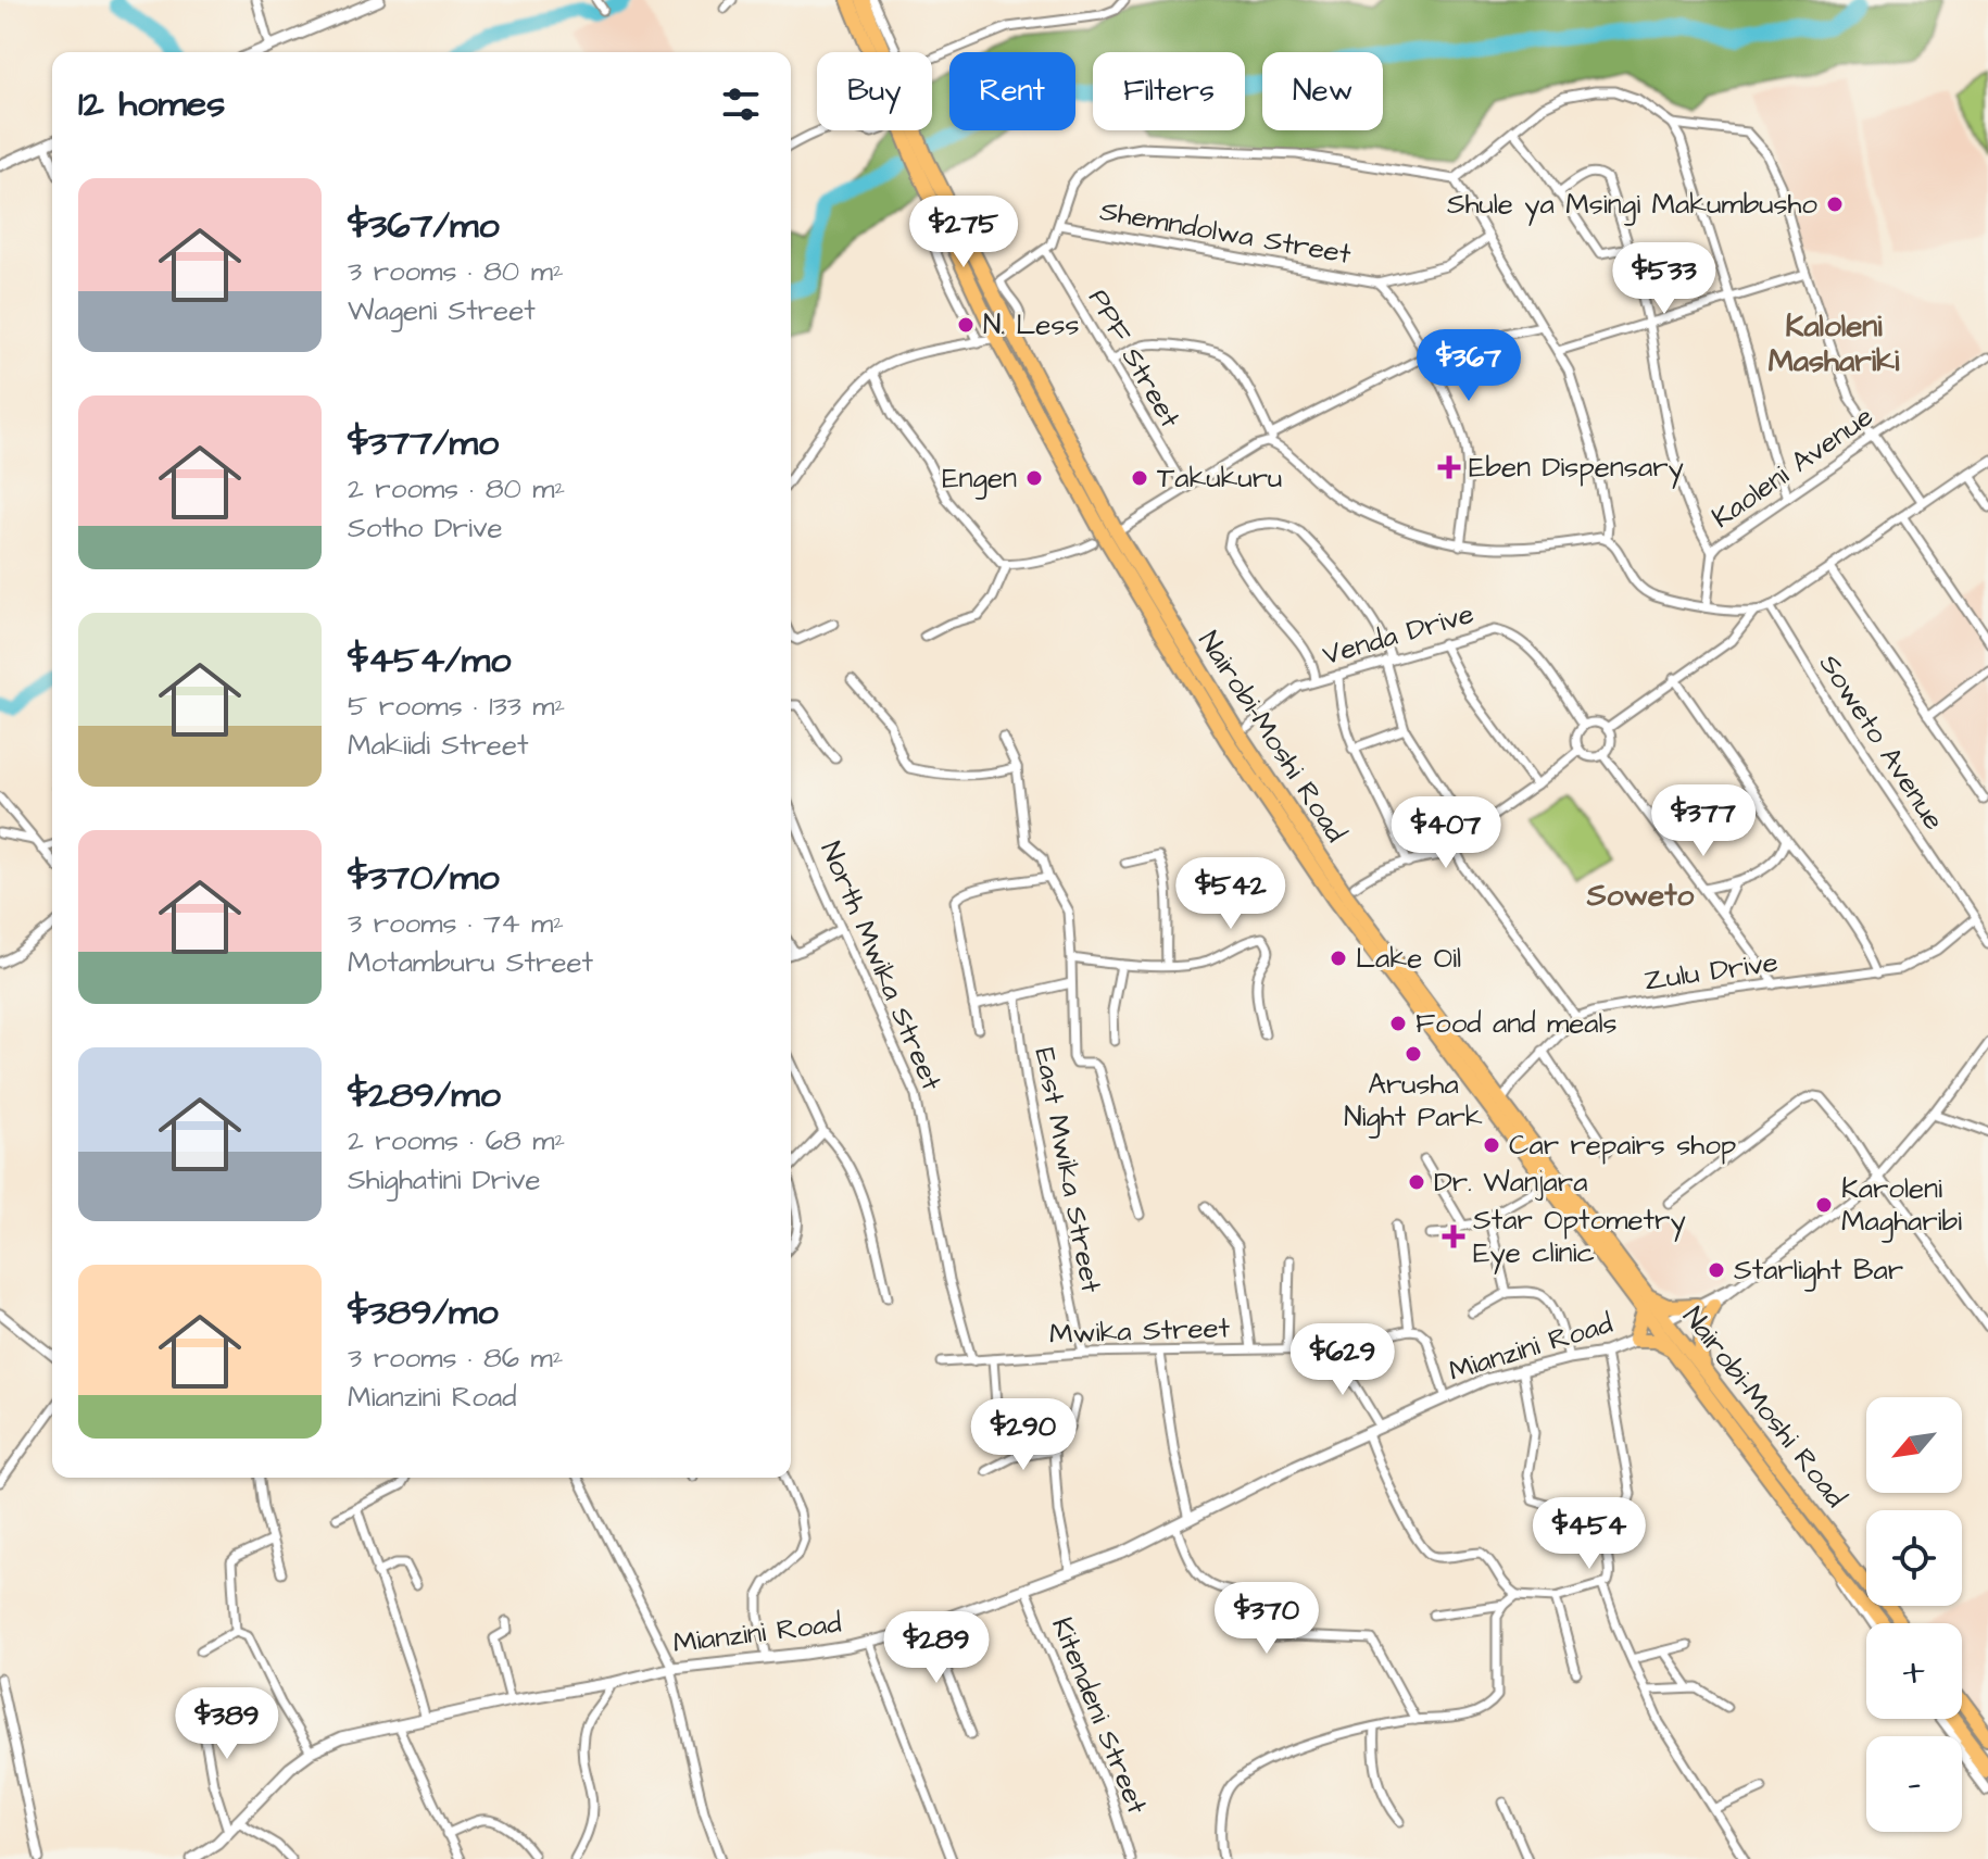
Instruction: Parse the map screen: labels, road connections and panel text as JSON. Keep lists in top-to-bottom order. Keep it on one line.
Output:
{"streets":{"highway":["Nairobi-Moshi Road"],"street":["Shemndolwa Street","PPF Street","Kaoleni Avenue","Venda Drive","Soweto Avenue","North Mwika Street","Zulu Drive","East Mwika Street","Mwika Street","Mianzini Road","Kitendeni Street"]},"crossings":[["Nairobi-Moshi Road","Mianzini Road"],["Soweto Avenue","Zulu Drive"],["North Mwika Street","Mwika Street"],["East Mwika Street","Mwika Street"],["Mianzini Road","Kitendeni Street"]],"districts":["Kaloleni Mashariki","Soweto"],"places":{"other":["Shule ya Msingi Makumbusho","N. Less","Engen","Takukuru","Lake Oil","Food and meals","Arusha Night Park","Car repairs shop","Dr. Wanjara","Karoleni Magharibi","Starlight Bar"],"health":["Eben Dispensary","Star Optometry Eye clinic"]},"north":"bottom left","page":{"chip":["Buy","Rent","Filters","New"],"heading":"12 homes","list":[{"name":"$367/mo","note":"3 rooms · 80 m² · Wageni Street"},{"name":"$377/mo","note":"2 rooms · 80 m² · Sotho Drive"},{"name":"$454/mo","note":"5 rooms · 133 m² · Makiidi Street"},{"name":"$370/mo","note":"3 rooms · 74 m² · Motamburu Street"},{"name":"$289/mo","note":"2 rooms · 68 m² · Shighatini Drive"},{"name":"$389/mo","note":"3 rooms · 86 m² · Mianzini Road"}],"price":["$275","$533","$367","$377","$407","$542","$629","$290","$454","$370","$289","$389"],"map_buttons":["+","−"]}}
